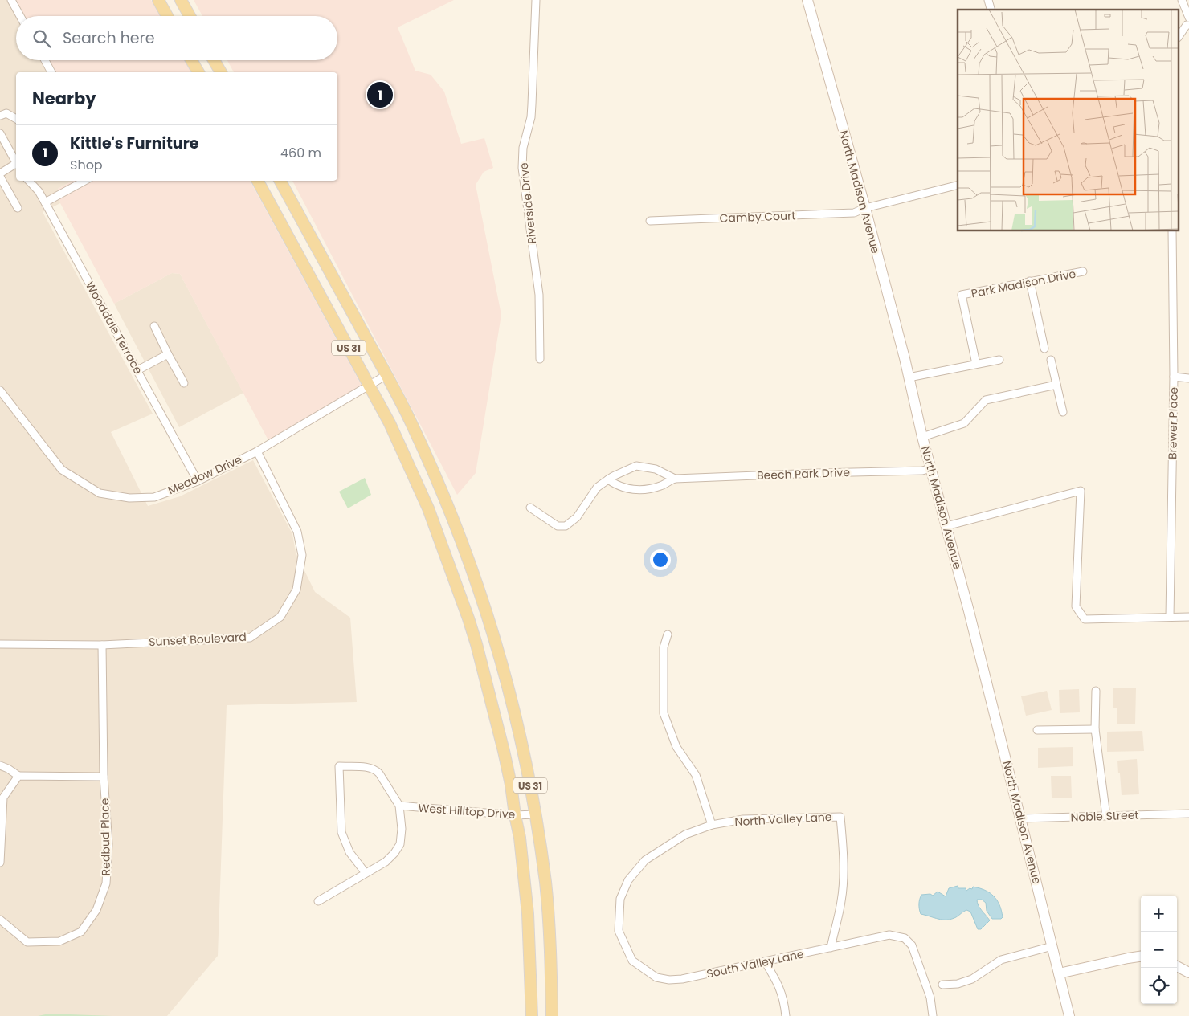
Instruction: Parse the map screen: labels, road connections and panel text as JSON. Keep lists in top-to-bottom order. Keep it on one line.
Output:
{"streets":{"main road":["North Madison Avenue","US 31"],"street":["Riverside Drive","Camby Court","Park Madison Drive","Wooddale Terrace","Brewer Place","Beech Park Drive","Meadow Drive","Sunset Boulevard","West Hilltop Drive","Noble Street","North Valley Lane","Redbud Place","South Valley Lane"]},"crossings":[["North Madison Avenue","Camby Court"],["North Madison Avenue","Beech Park Drive"],["North Madison Avenue","Noble Street"],["Wooddale Terrace","Meadow Drive"],["US 31","Meadow Drive"],["US 31","West Hilltop Drive"],["Meadow Drive","Sunset Boulevard"],["Sunset Boulevard","Redbud Place"],["North Valley Lane","South Valley Lane"]],"page":{"search":"Search here","heading":"Nearby","pins":"1","list":[{"mark":"1","name":"Kittle's Furniture","note":"Shop","value":"460 m"}],"map_buttons":["+","−"]}}
